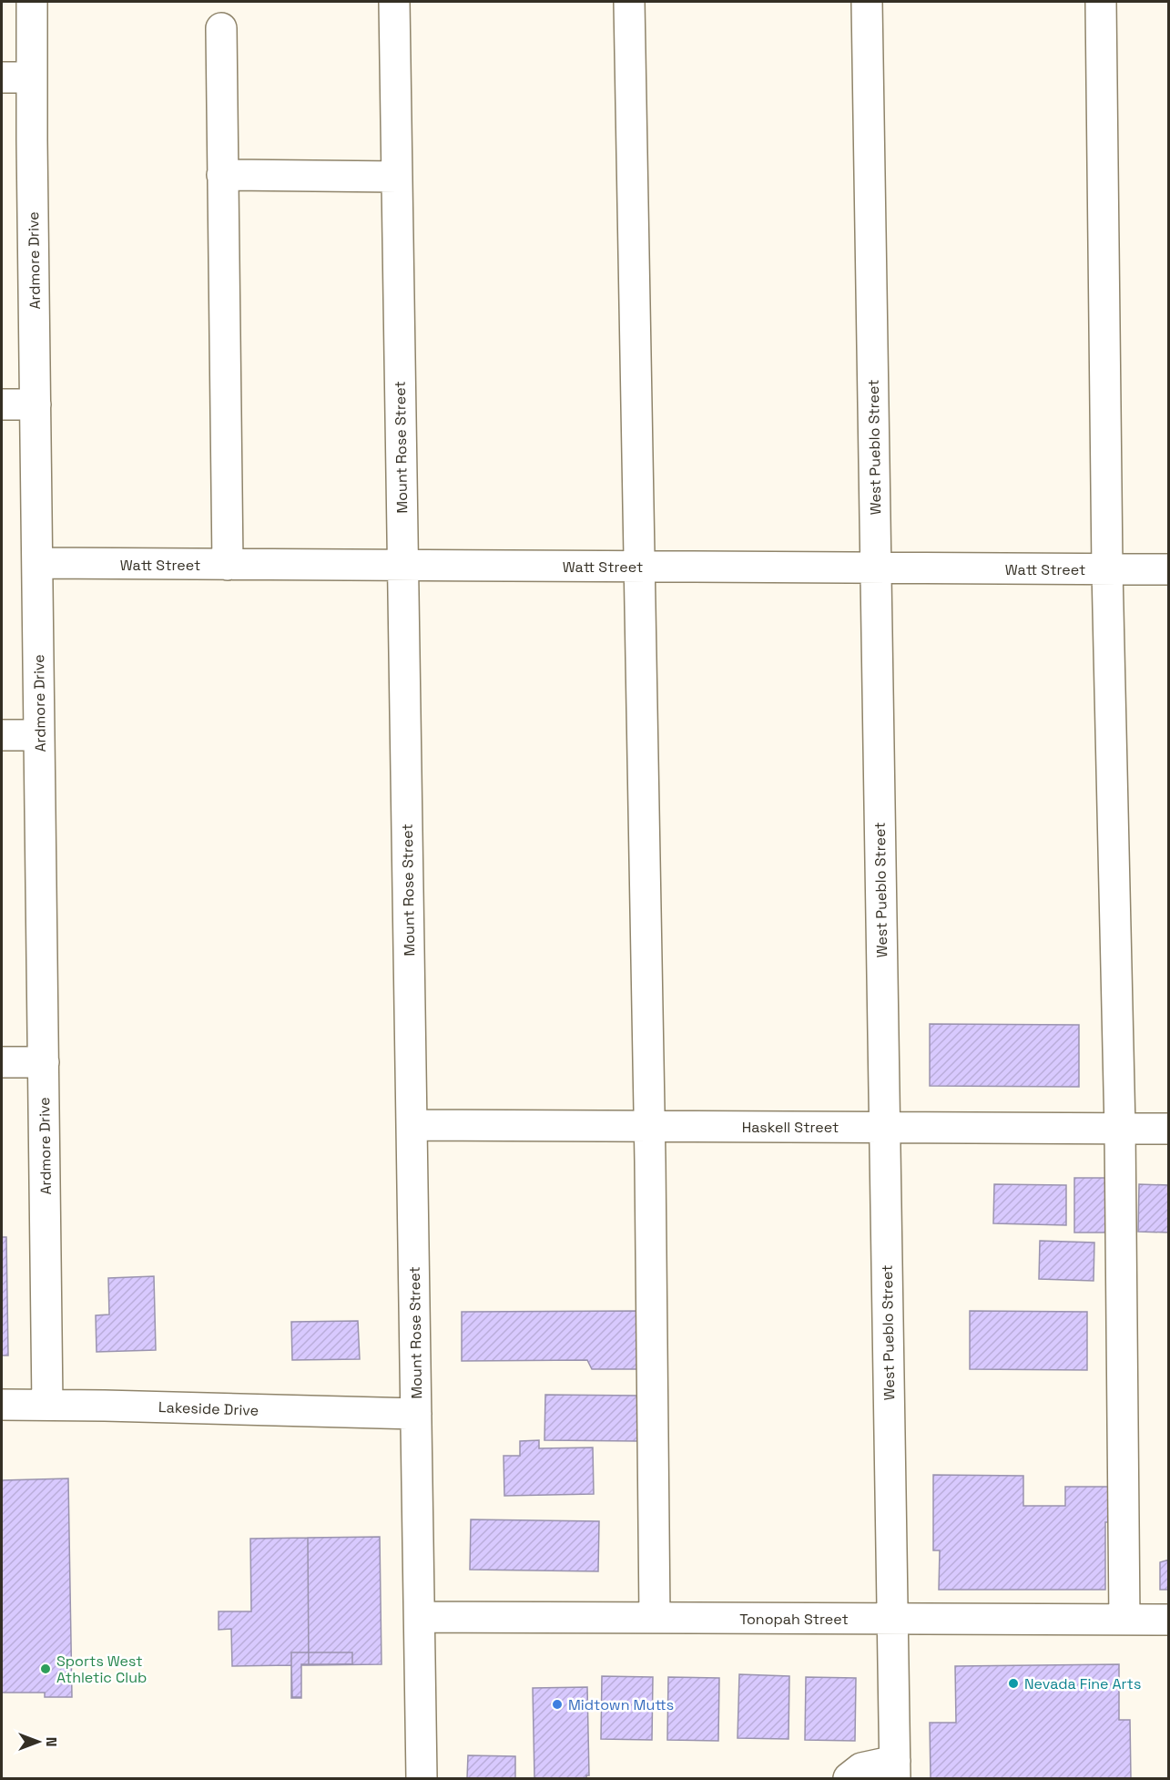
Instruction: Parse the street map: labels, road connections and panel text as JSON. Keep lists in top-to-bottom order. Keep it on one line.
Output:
{"streets":{"street":["Ardmore Drive","Mount Rose Street","West Pueblo Street","Watt Street","Haskell Street","Lakeside Drive","Tonopah Street"]},"crossings":[["Ardmore Drive","Watt Street"],["Ardmore Drive","Lakeside Drive"],["Mount Rose Street","Watt Street"],["Mount Rose Street","Haskell Street"],["Mount Rose Street","Lakeside Drive"],["Mount Rose Street","Tonopah Street"],["West Pueblo Street","Watt Street"],["West Pueblo Street","Haskell Street"],["West Pueblo Street","Tonopah Street"]],"places":["Sports West Athletic Club","Nevada Fine Arts","Midtown Mutts"],"north":"right"}
